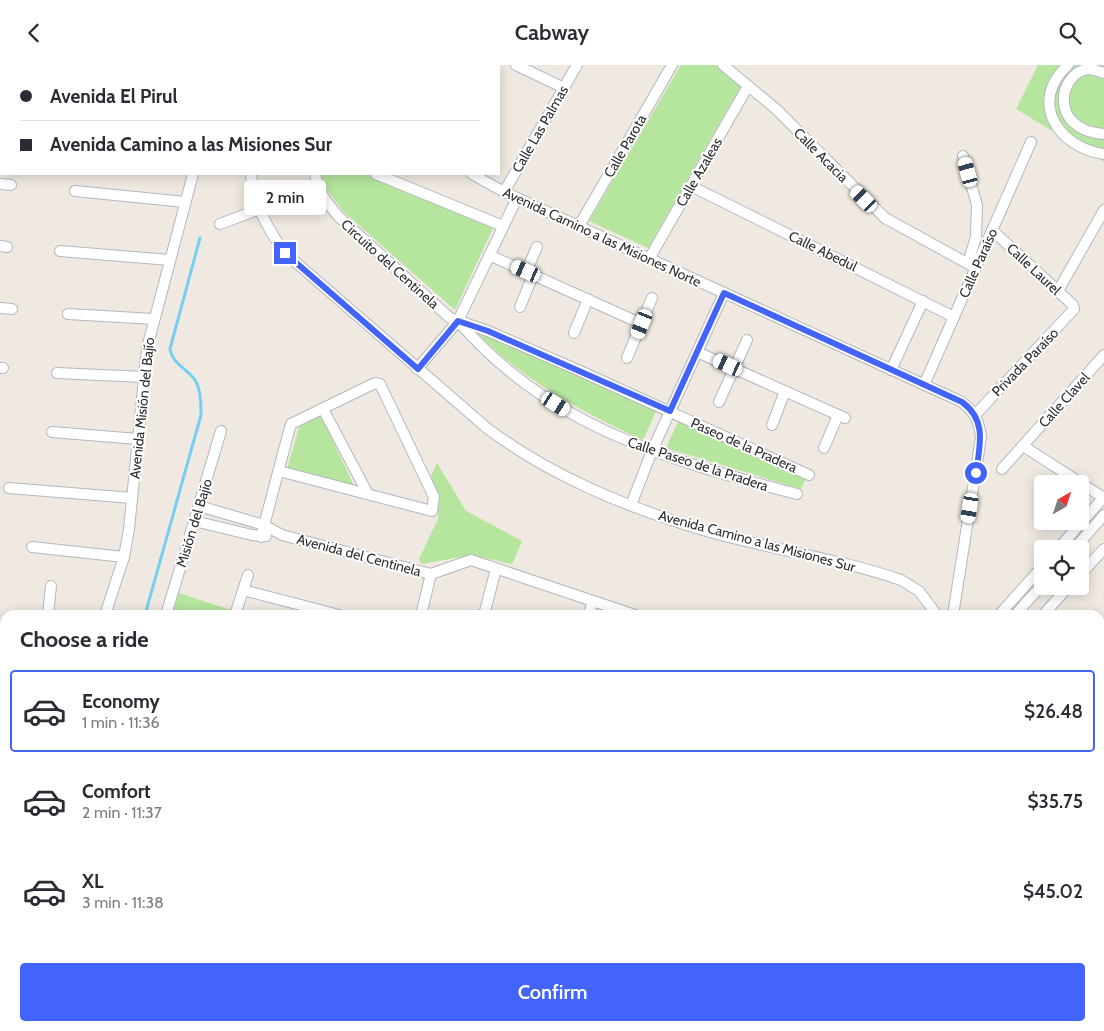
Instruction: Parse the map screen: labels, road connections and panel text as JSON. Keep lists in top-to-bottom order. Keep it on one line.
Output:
{"streets":{"street":["Calle Las Palmas","Calle Parota","Calle Acacia","Calle Azaleas","Avenida Camino a las Misiones Norte","Calle Abedul","Calle Paraíso","Circuito del Centinela","Calle Laurel","Privada Paraíso","Calle Clavel","Avenida Misión del Bajío","Paseo de la Pradera","Calle Paseo de la Pradera","Misión del Bajío","Avenida Camino a las Misiones Sur","Avenida del Centinela"]},"crossings":[["Calle Las Palmas","Avenida Camino a las Misiones Norte"],["Calle Parota","Avenida Camino a las Misiones Norte"],["Calle Acacia","Calle Azaleas"],["Calle Acacia","Calle Paraíso"],["Calle Azaleas","Avenida Camino a las Misiones Norte"],["Calle Azaleas","Calle Abedul"],["Avenida Camino a las Misiones Norte","Calle Paraíso"],["Avenida Camino a las Misiones Norte","Privada Paraíso"],["Calle Abedul","Calle Paraíso"],["Calle Paraíso","Calle Laurel"],["Circuito del Centinela","Paseo de la Pradera"],["Circuito del Centinela","Calle Paseo de la Pradera"],["Calle Laurel","Privada Paraíso"],["Paseo de la Pradera","Calle Paseo de la Pradera"],["Misión del Bajío","Avenida del Centinela"]],"north":"top right","page":{"header":"Cabway","banner":["Avenida El Pirul","Avenida Camino a las Misiones Sur"],"bubble":"2 min","heading":"Choose a ride","list":[{"name":"Economy","note":"1 min · 11:36","value":"$26.48"},{"name":"Comfort","note":"2 min · 11:37","value":"$35.75"},{"name":"XL","note":"3 min · 11:38","value":"$45.02"}],"buttons":"Confirm"}}
